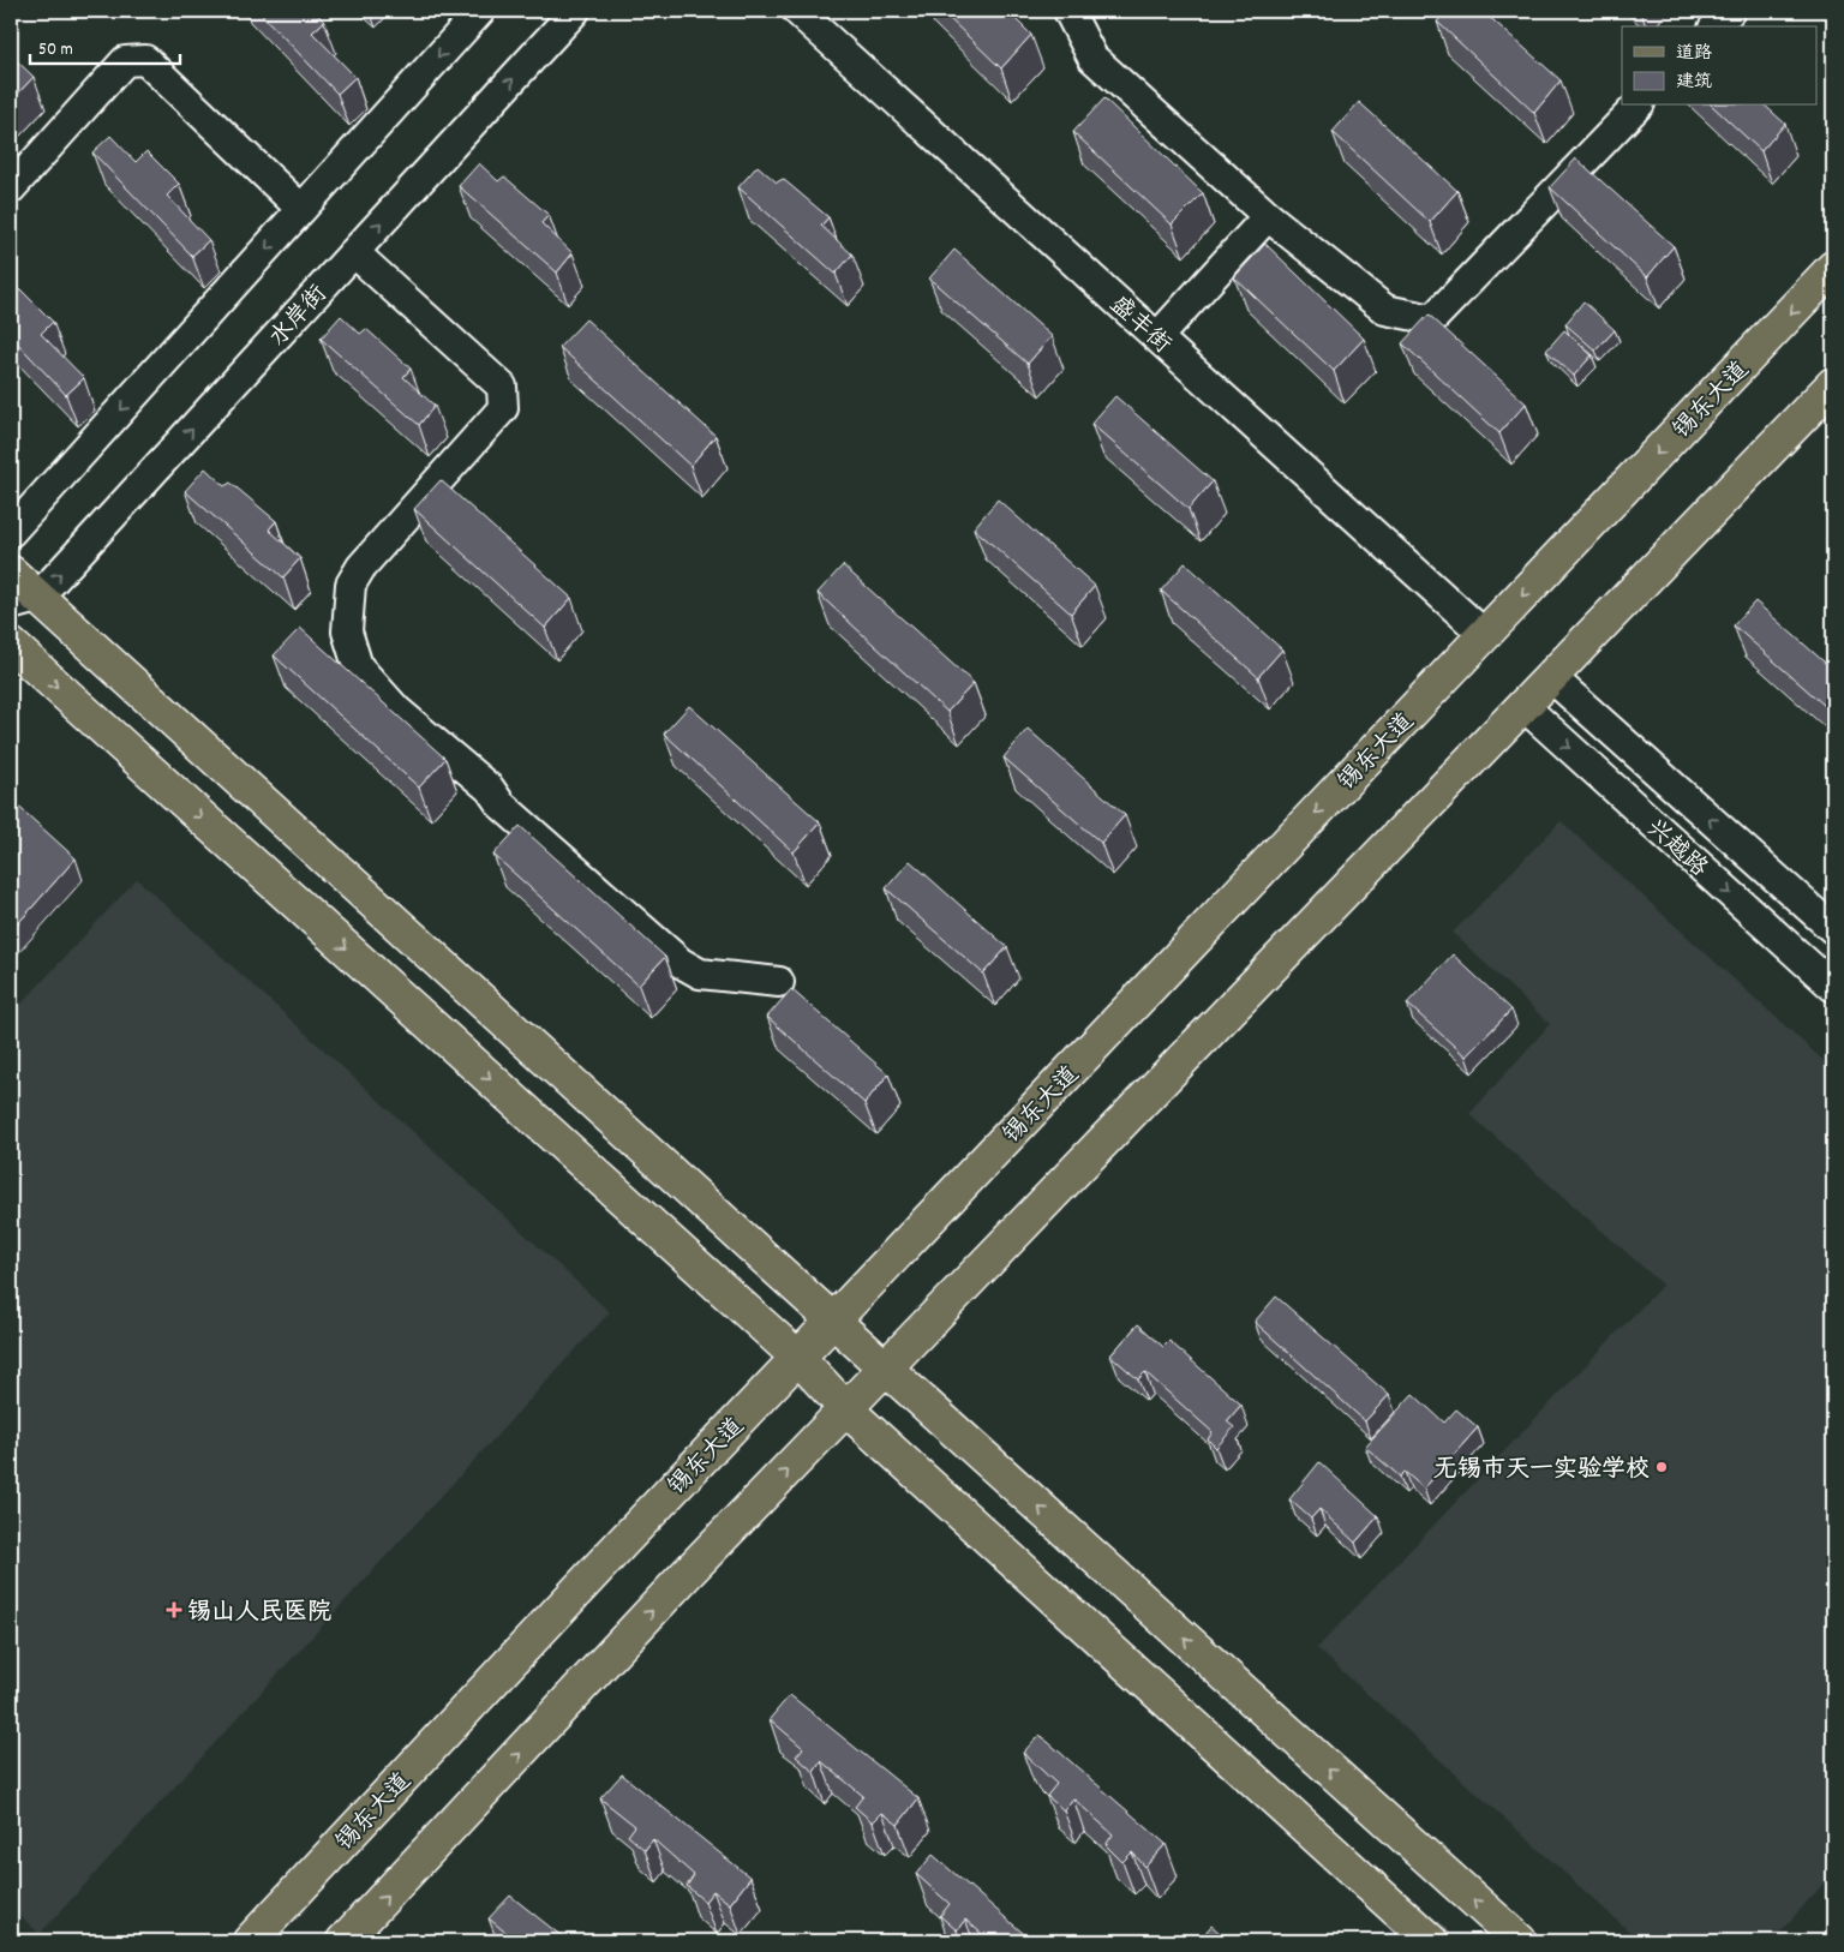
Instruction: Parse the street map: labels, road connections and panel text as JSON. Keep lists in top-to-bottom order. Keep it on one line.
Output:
{"streets":{"main road":["锡东大道"],"street":["水岸街","盛丰街","兴越路"]},"crossings":[["盛丰街","锡东大道"]],"places":{"other":["无锡市天一实验学校"],"health":["锡山人民医院"]},"legend":["道路","建筑"],"scale_bar":"50 m"}
